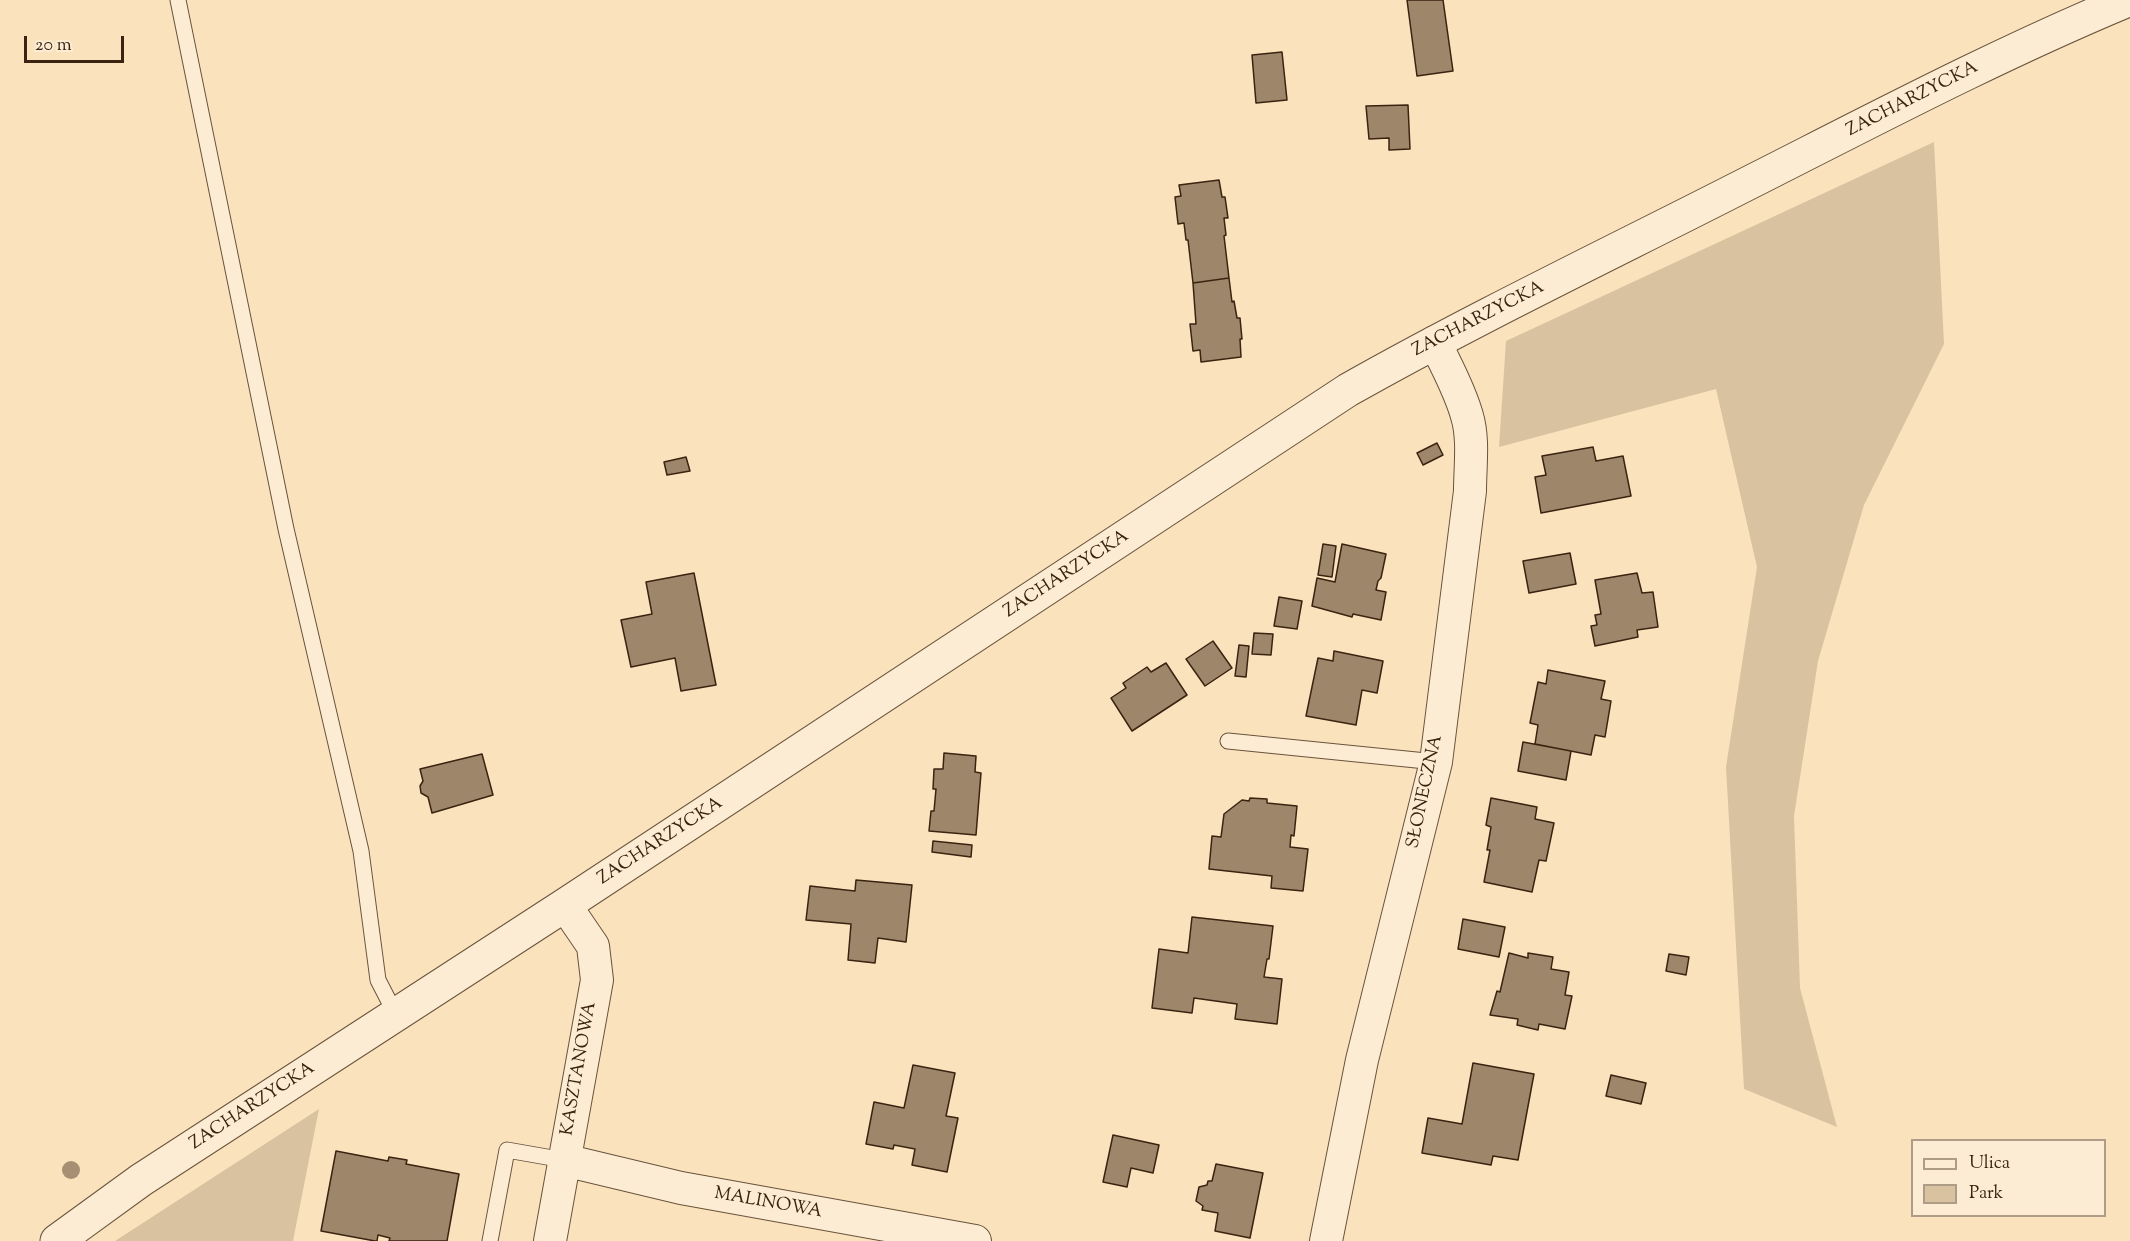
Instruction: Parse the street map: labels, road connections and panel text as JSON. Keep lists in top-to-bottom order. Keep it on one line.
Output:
{"streets":{"street":["ZACHARZYCKA","SŁONECZNA","KASZTANOWA","MALINOWA"]},"crossings":[["ZACHARZYCKA","SŁONECZNA"],["ZACHARZYCKA","KASZTANOWA"],["KASZTANOWA","MALINOWA"]],"legend":["Ulica","Park"],"scale_bar":"20 m"}
